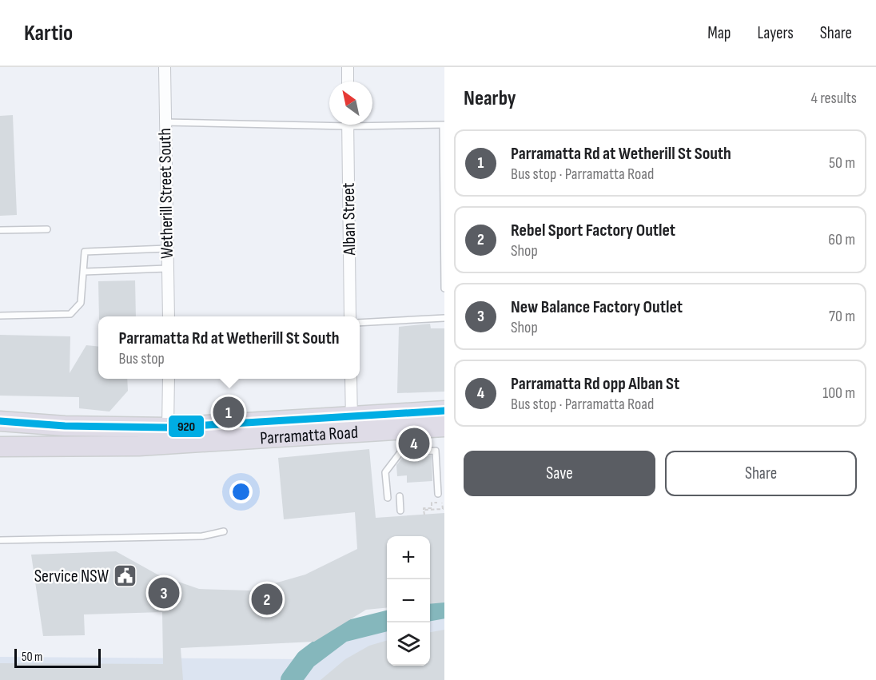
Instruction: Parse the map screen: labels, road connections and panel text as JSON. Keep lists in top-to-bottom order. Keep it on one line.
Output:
{"streets":{"highway":["Parramatta Road"],"street":["Wetherill Street South","Alban Street"]},"places":{"public building":["Service NSW"]},"lines":["transit line 920"],"scale_bar":"50 m","north":"top left","page":{"header":"Kartio","nav":["Map","Layers","Share"],"heading":["Nearby","4 results"],"list":[{"mark":"1","name":"Parramatta Rd at Wetherill St South","note":"Bus stop · Parramatta Road","value":"50 m"},{"mark":"2","name":"Rebel Sport Factory Outlet","note":"Shop","value":"60 m"},{"mark":"3","name":"New Balance Factory Outlet","note":"Shop","value":"70 m"},{"mark":"4","name":"Parramatta Rd opp Alban St","note":"Bus stop · Parramatta Road","value":"100 m"}],"popup":["Parramatta Rd at Wetherill St South","Bus stop"],"pins":["1","4","3","2"],"buttons":["Save","Share"],"map_buttons":["+","−"],"scale":"50 m"}}
